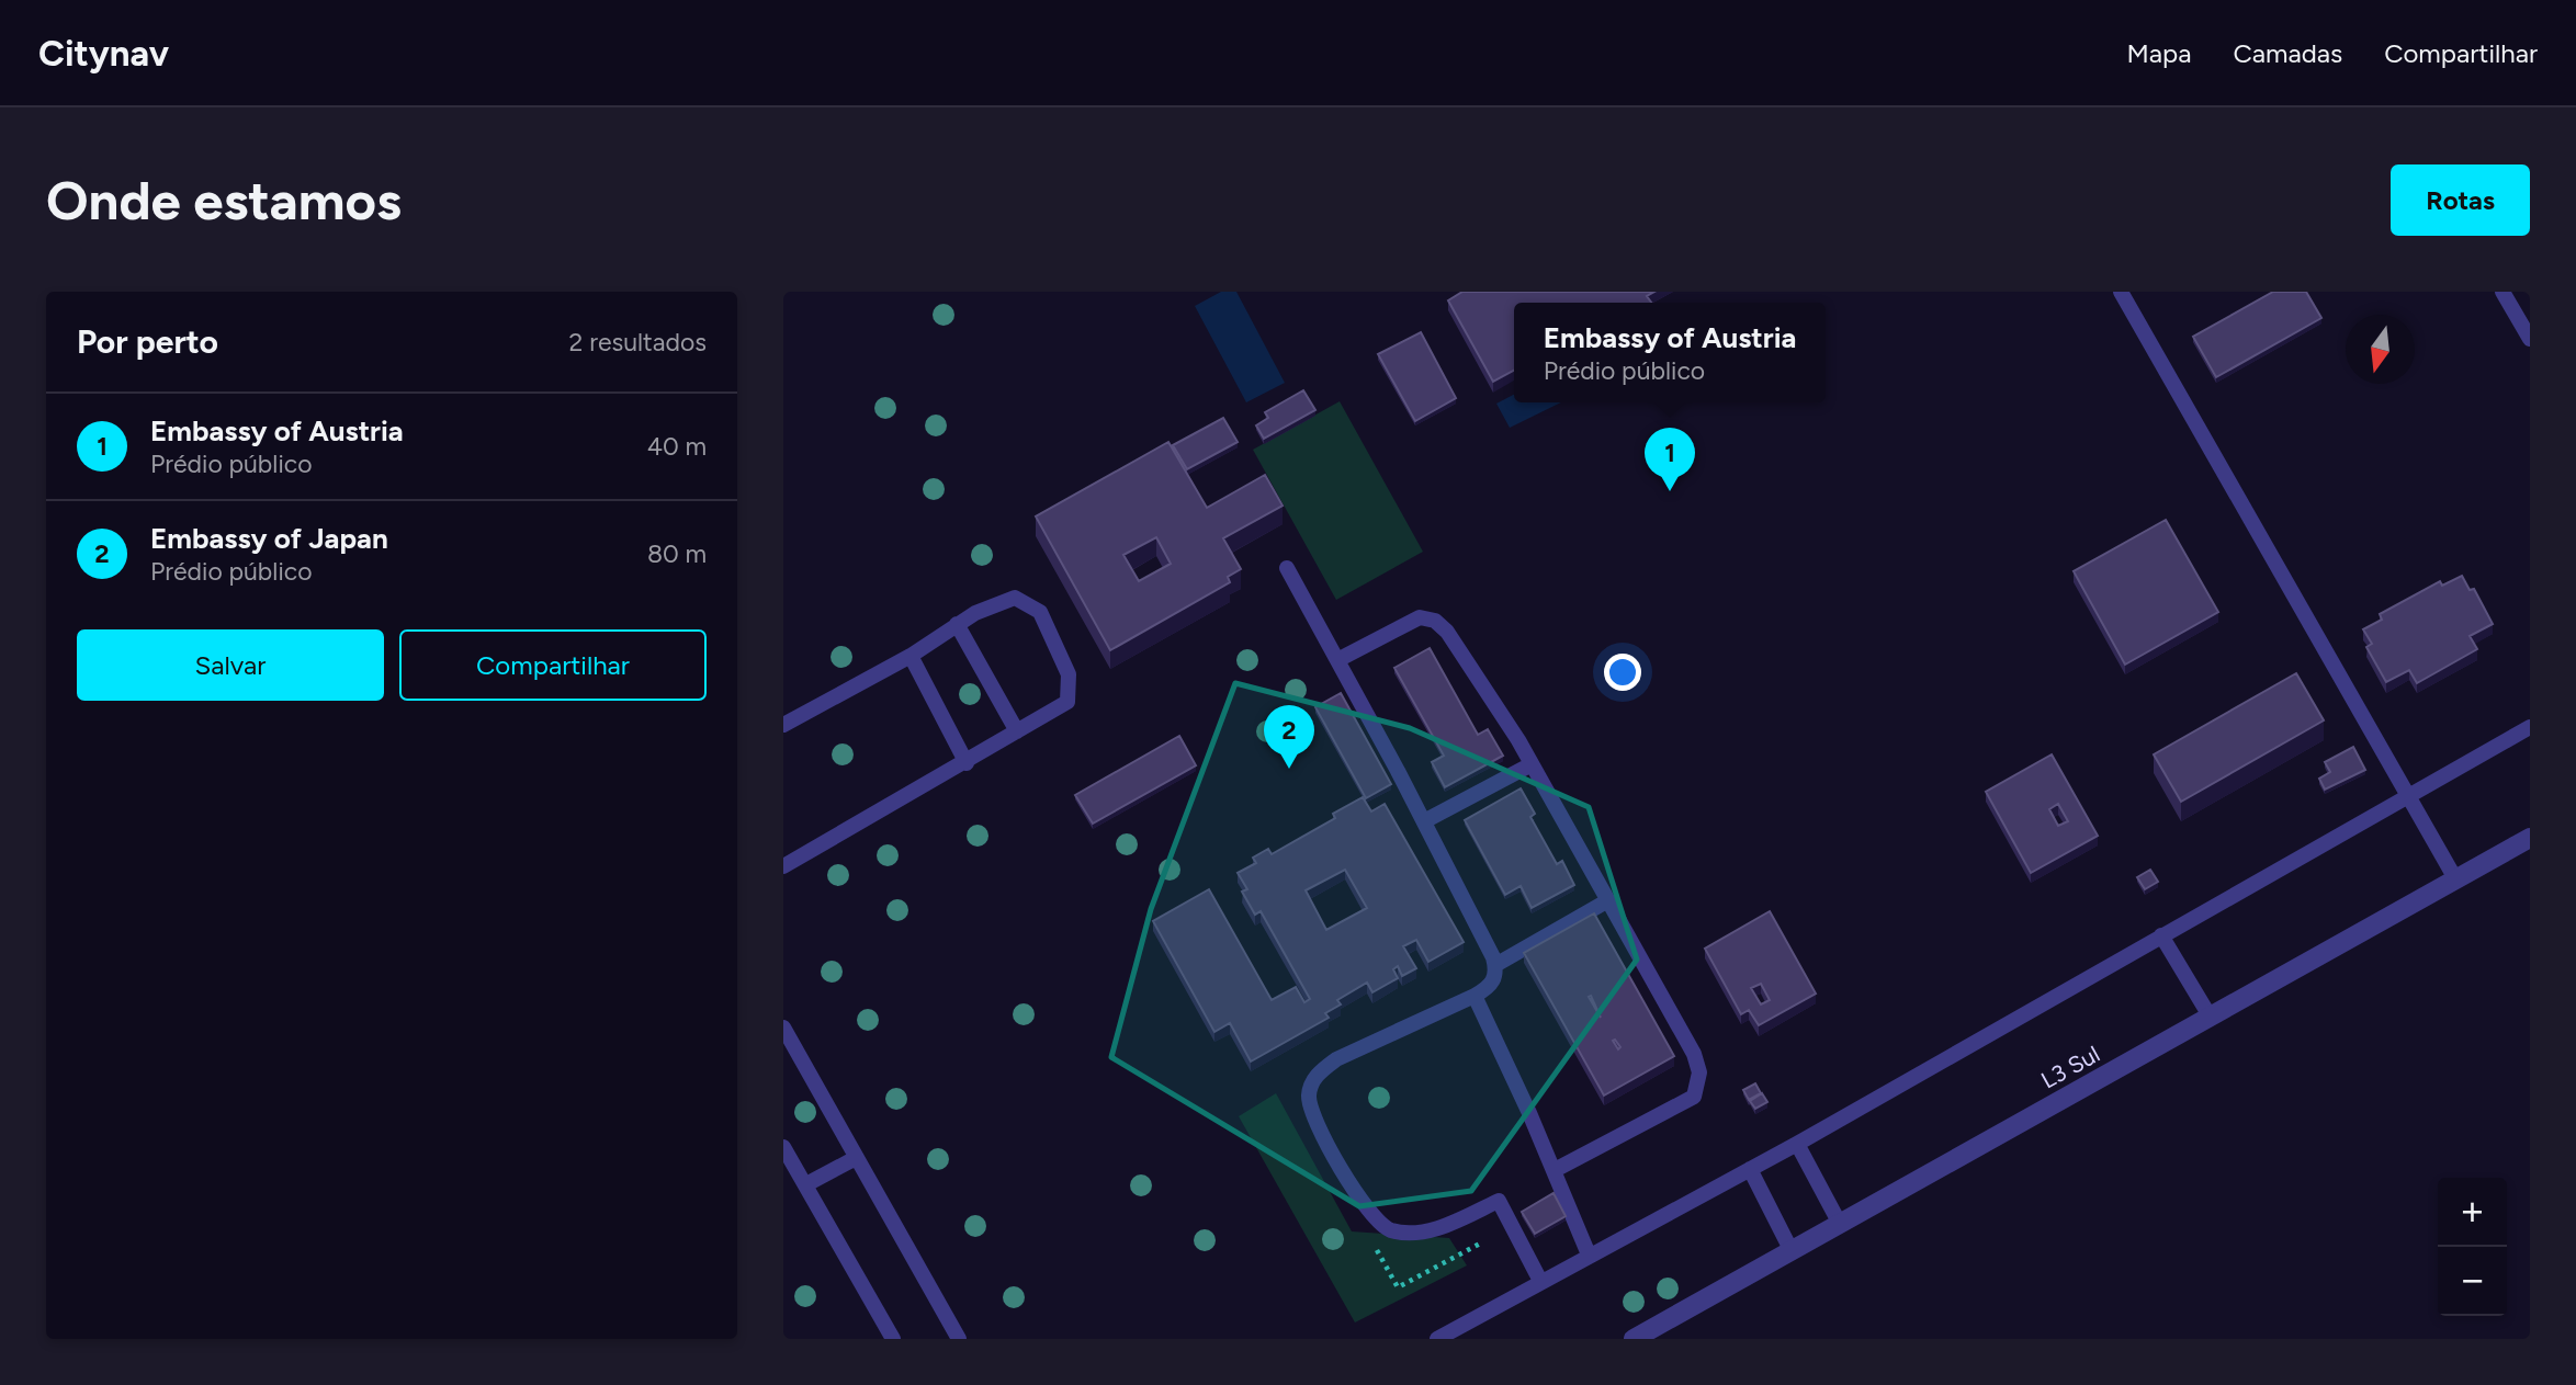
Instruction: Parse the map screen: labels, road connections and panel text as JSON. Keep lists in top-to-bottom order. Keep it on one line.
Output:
{"streets":{"street":["L3 Sul"]},"north":"bottom","page":{"header":"Citynav","nav":["Mapa","Camadas","Compartilhar"],"buttons":["Rotas",["Salvar","Compartilhar"]],"title":"Onde estamos","heading":["Por perto","2 resultados"],"popup":["Embassy of Austria","Prédio público"],"list":[{"mark":"1","name":"Embassy of Austria","note":"Prédio público","value":"40 m"},{"mark":"2","name":"Embassy of Japan","note":"Prédio público","value":"80 m"}],"pins":["1","2"],"map_buttons":["+","−"]}}
